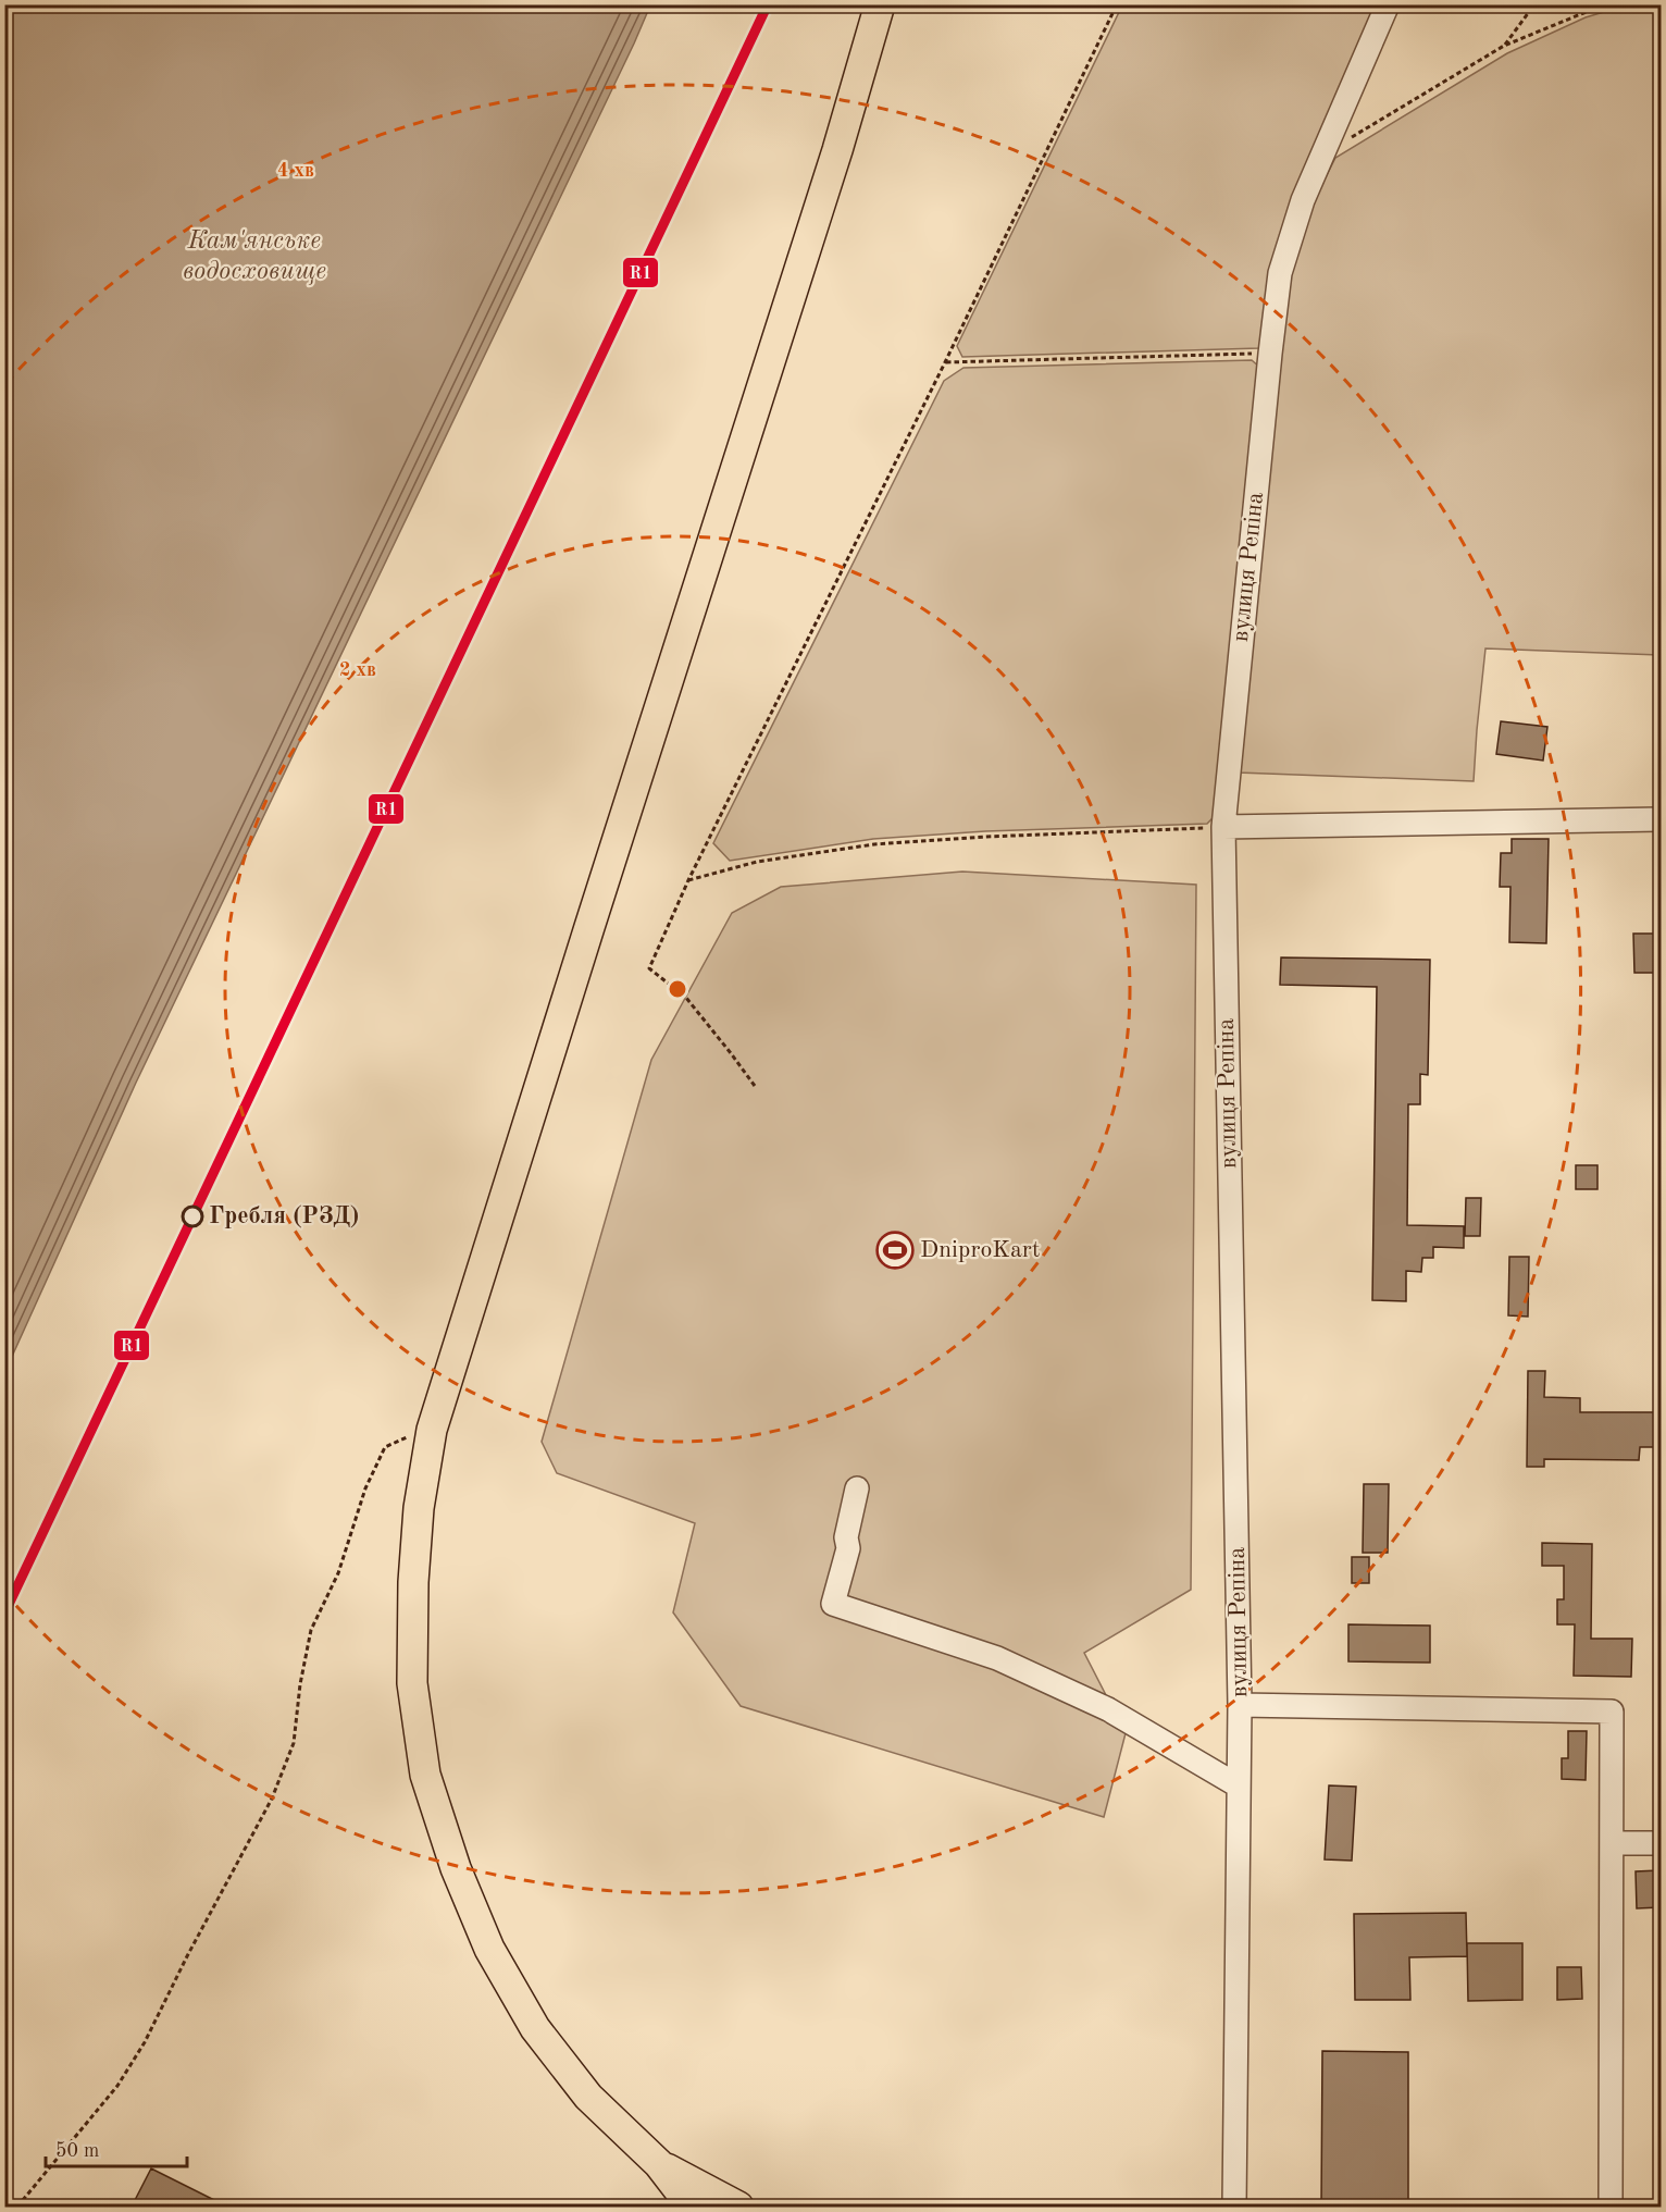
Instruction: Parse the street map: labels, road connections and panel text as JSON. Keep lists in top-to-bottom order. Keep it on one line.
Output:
{"streets":{"street":["вулиця Репіна"]},"water":["Кам'янське водосховище"],"places":{"other":["Гребля (РЗД)"],"sports":["DniproKart"]},"lines":["transit line R1"],"scale_bar":"50 m","rings":["4 хв","2 хв"]}
